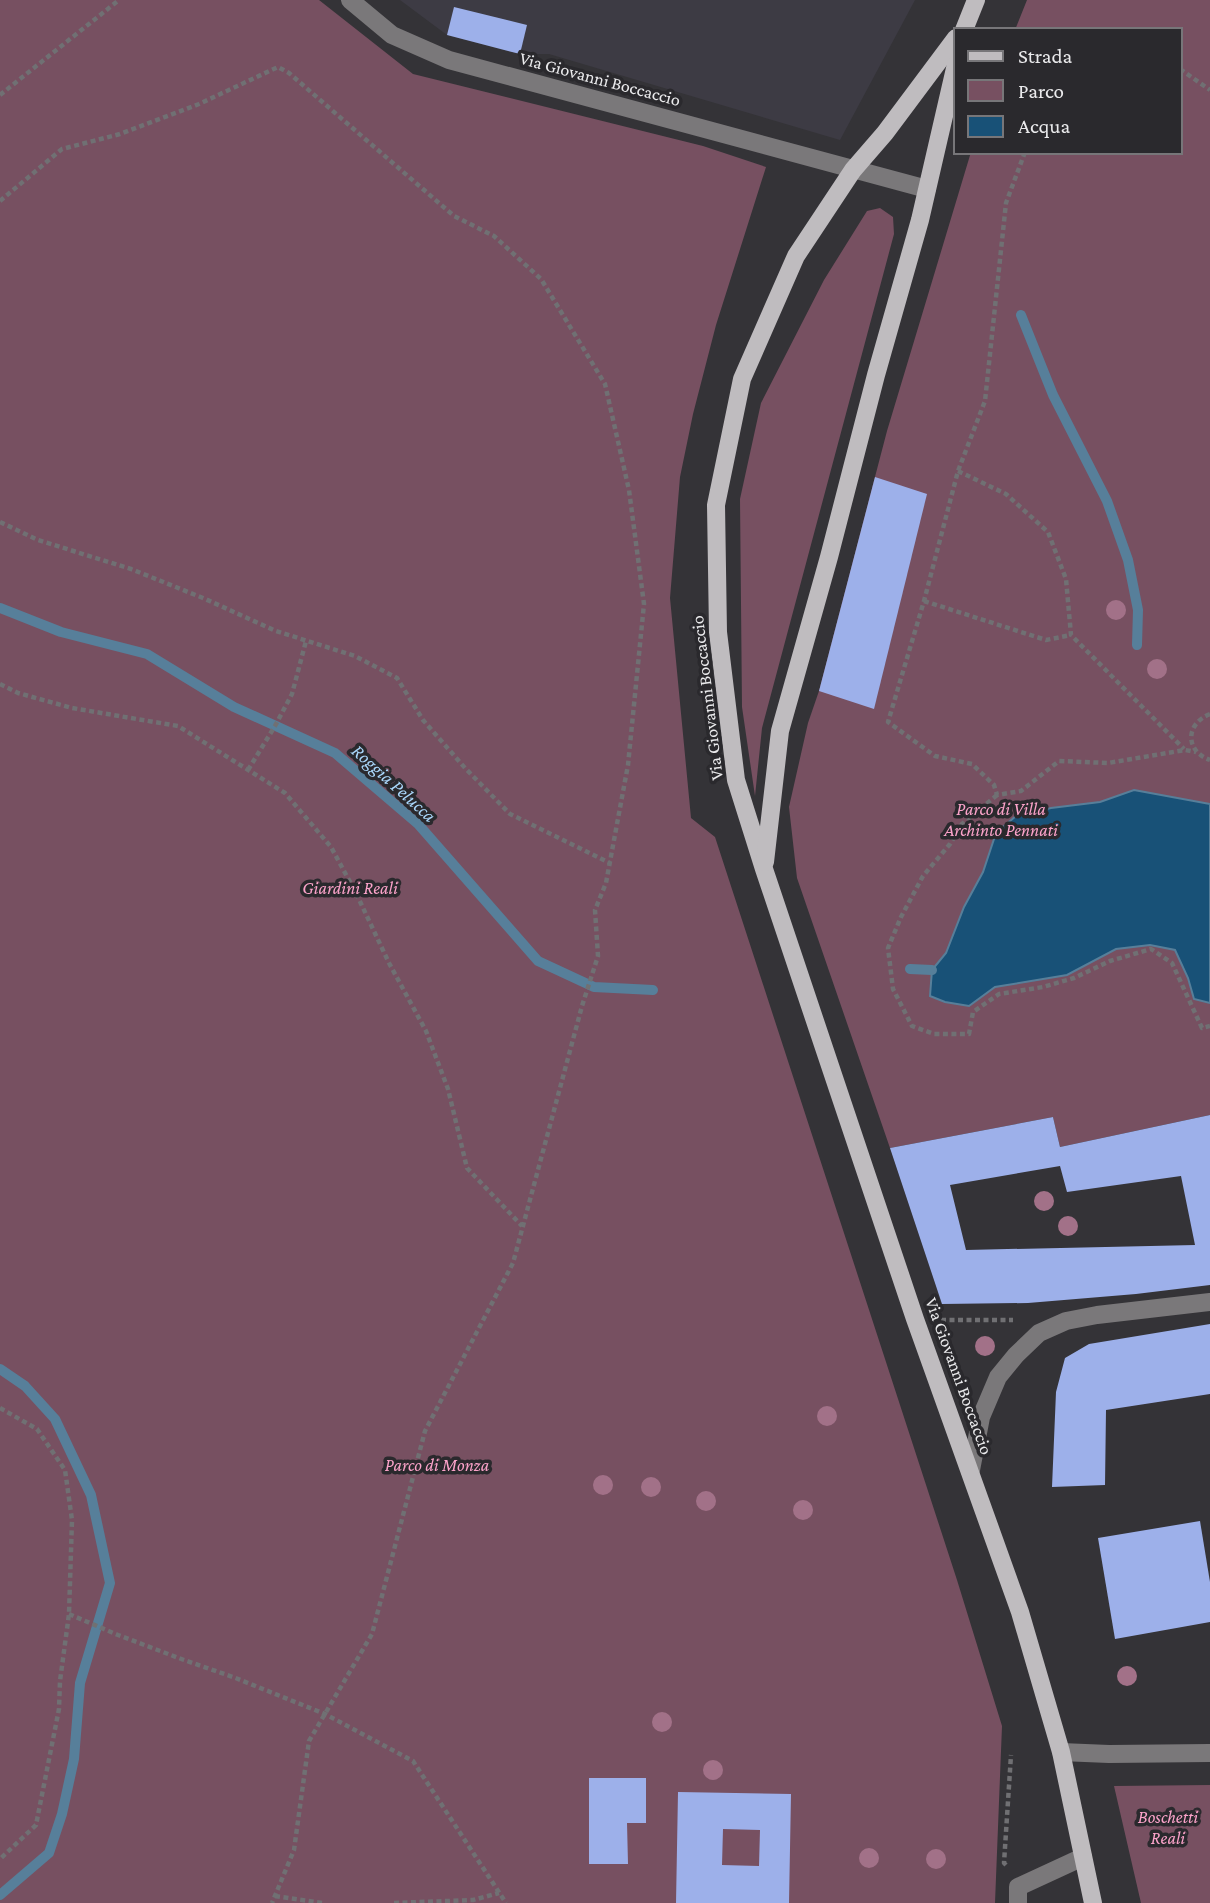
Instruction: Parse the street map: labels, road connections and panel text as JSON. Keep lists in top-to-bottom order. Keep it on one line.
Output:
{"streets":{"main road":["Via Giovanni Boccaccio"]},"water":["Roggia Pelucca"],"parks":["Parco di Villa Archinto Pennati","Giardini Reali","Parco di Monza","Boschetti Reali"],"legend":["Strada","Parco","Acqua"]}
